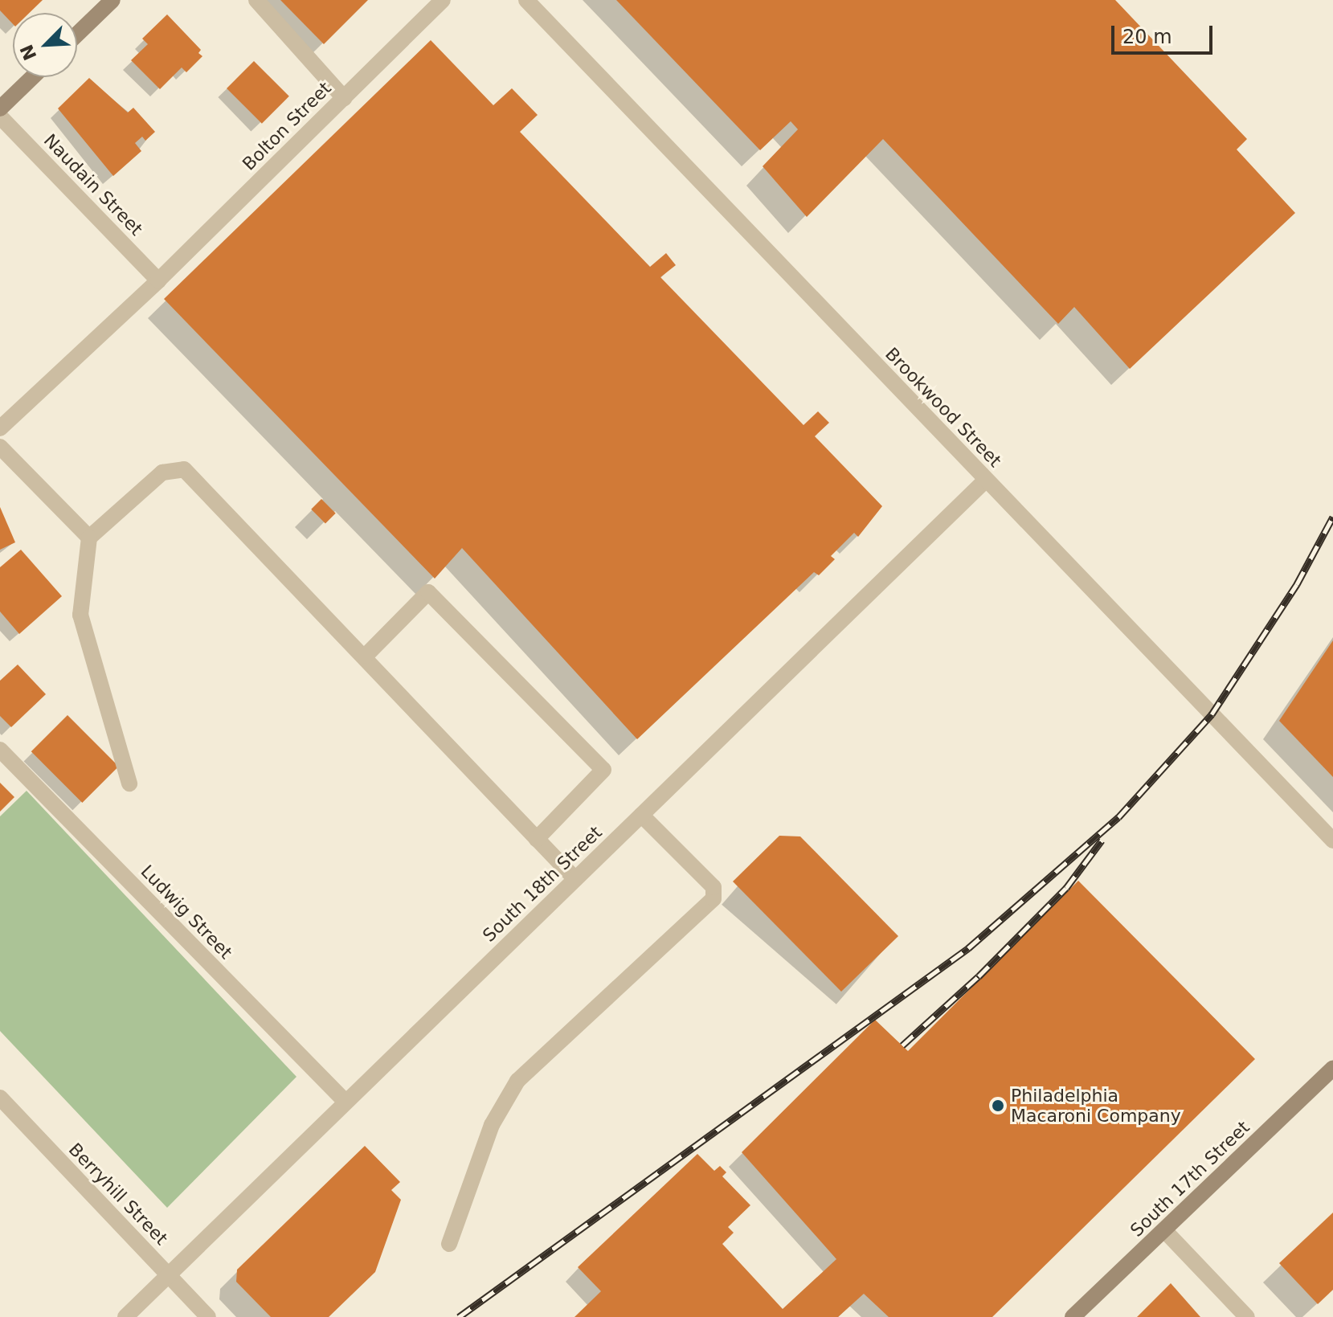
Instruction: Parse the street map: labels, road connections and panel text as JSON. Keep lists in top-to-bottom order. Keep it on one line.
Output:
{"streets":{"main road":["South 17th Street"],"street":["Bolton Street","Naudain Street","Brookwood Street","South 18th Street","Ludwig Street","Berryhill Street"]},"crossings":[["Bolton Street","Naudain Street"],["Brookwood Street","South 18th Street"],["South 18th Street","Ludwig Street"],["South 18th Street","Berryhill Street"]],"places":["Philadelphia Macaroni Company"],"scale_bar":"20 m","north":"bottom left"}
